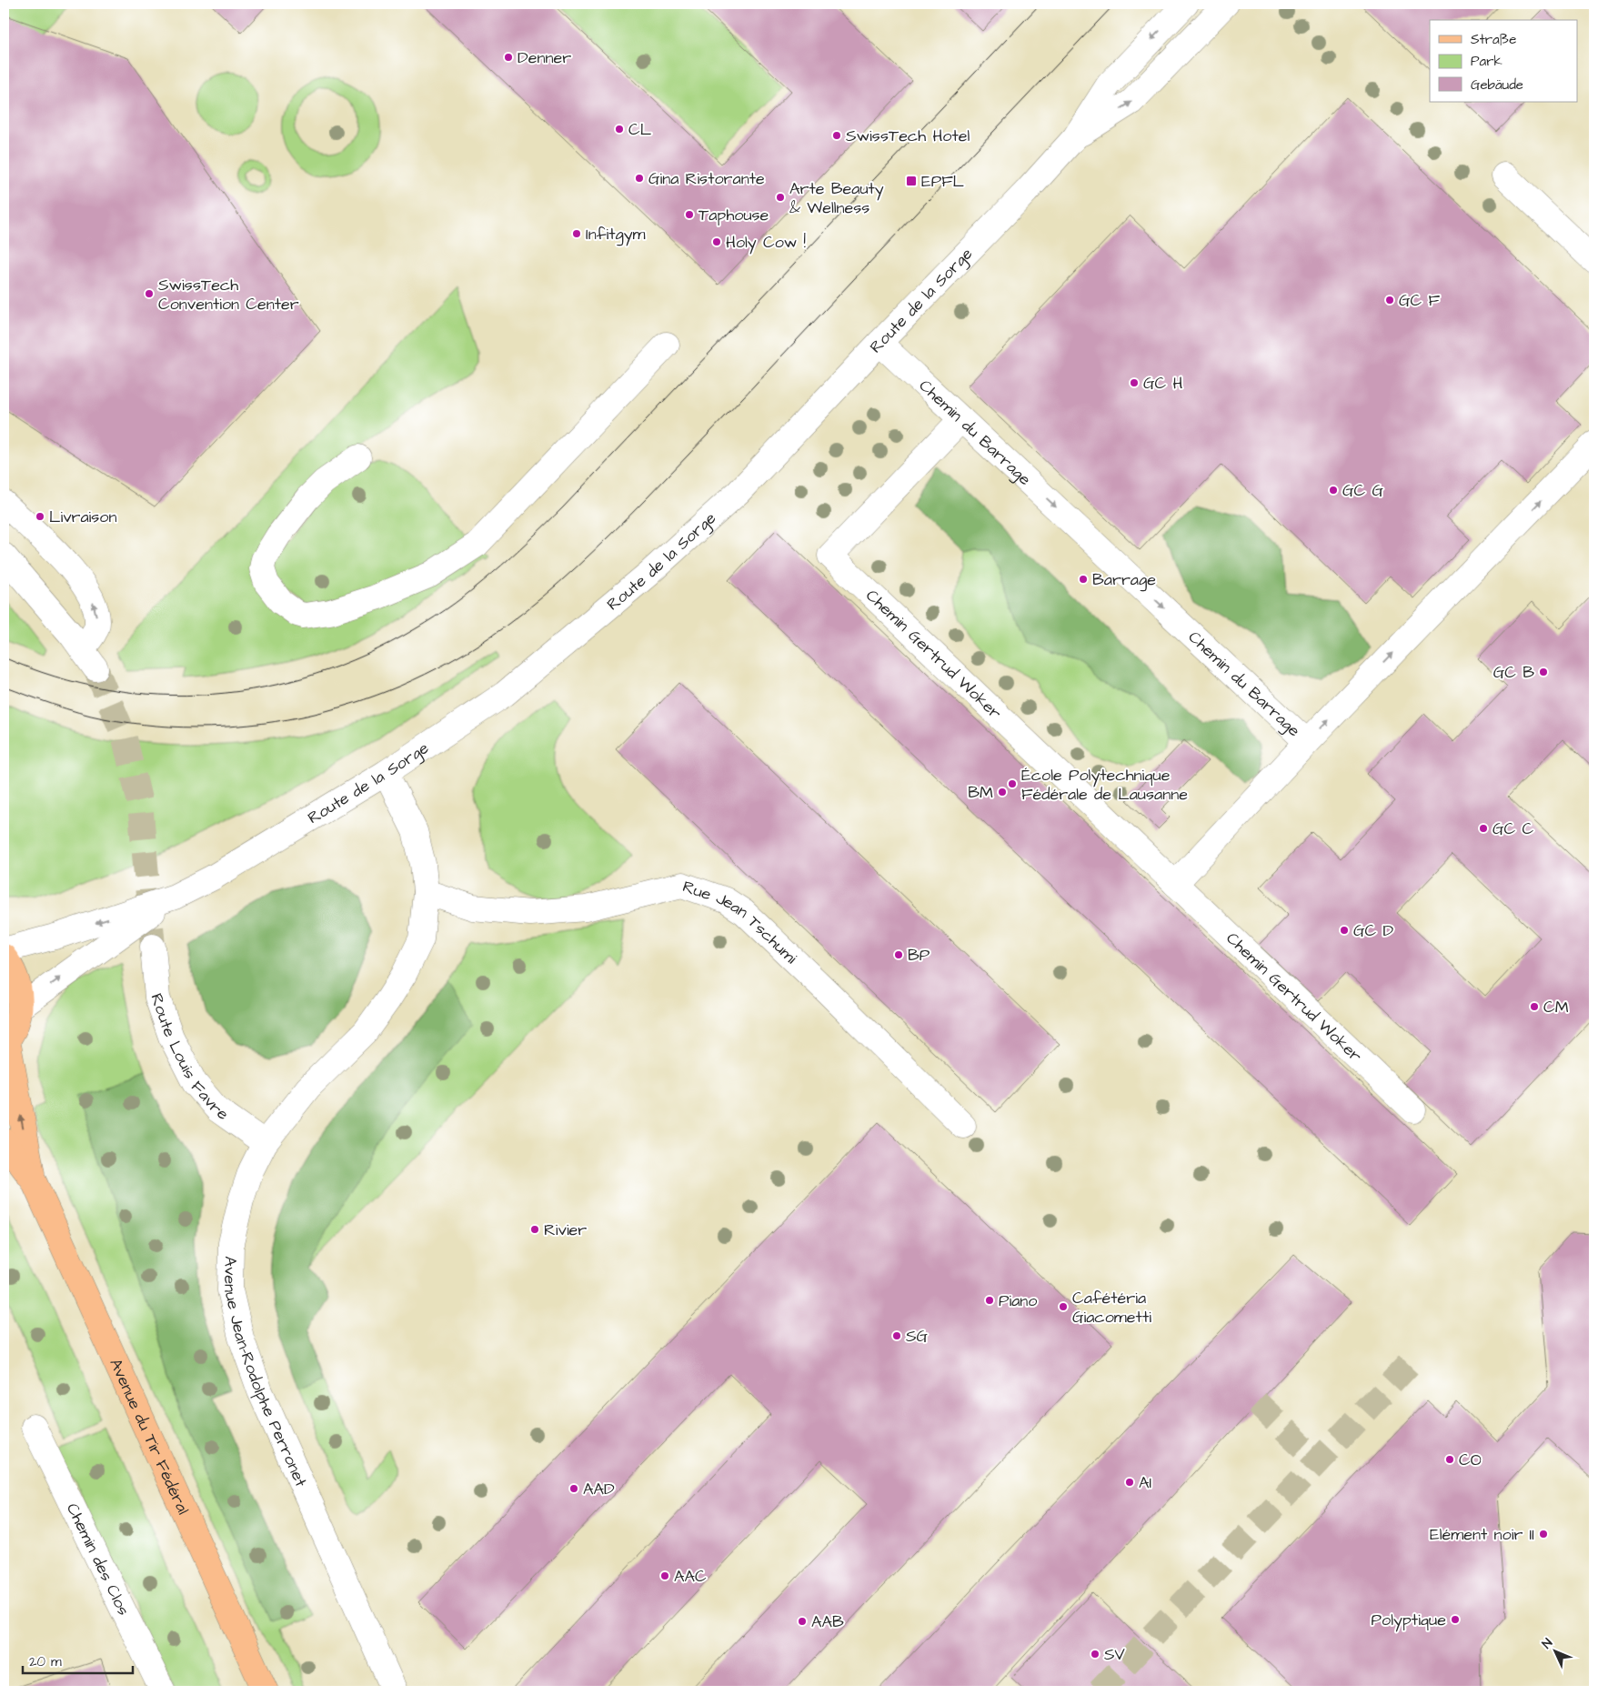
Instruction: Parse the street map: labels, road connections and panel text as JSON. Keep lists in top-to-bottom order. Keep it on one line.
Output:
{"streets":{"main road":["Avenue du Tir Fédéral"],"street":["Route de la Sorge","Chemin du Barrage","Chemin Gertrud Woker","Rue Jean Tschumi","Route Louis Favre","Avenue Jean-Rodolphe Perronet","Chemin des Clos"]},"crossings":[["Route de la Sorge","Chemin du Barrage"],["Route de la Sorge","Avenue Jean-Rodolphe Perronet"],["Chemin du Barrage","Chemin Gertrud Woker"],["Rue Jean Tschumi","Avenue Jean-Rodolphe Perronet"],["Route Louis Favre","Avenue Jean-Rodolphe Perronet"]],"places":{"other":["Denner","CL","SwissTech Hotel","Gina Ristorante","Arte Beauty & Wellness","Taphouse","Infitgym","Holy Cow !","SwissTech Convention Center","GC F","GC H","GC G","Livraison","Barrage","GC B","École Polytechnique Fédérale de Lausanne","BM","GC C","GC D","BP","CM","Rivier","Piano","Cafétéria Giacometti","SG","CO","AI","AAD","Elément noir II","AAC","Polyptique","AAB","SV"],"transit":["EPFL"]},"legend":["Straße","Park","Gebäude"],"scale_bar":"20 m","north":"top left"}
